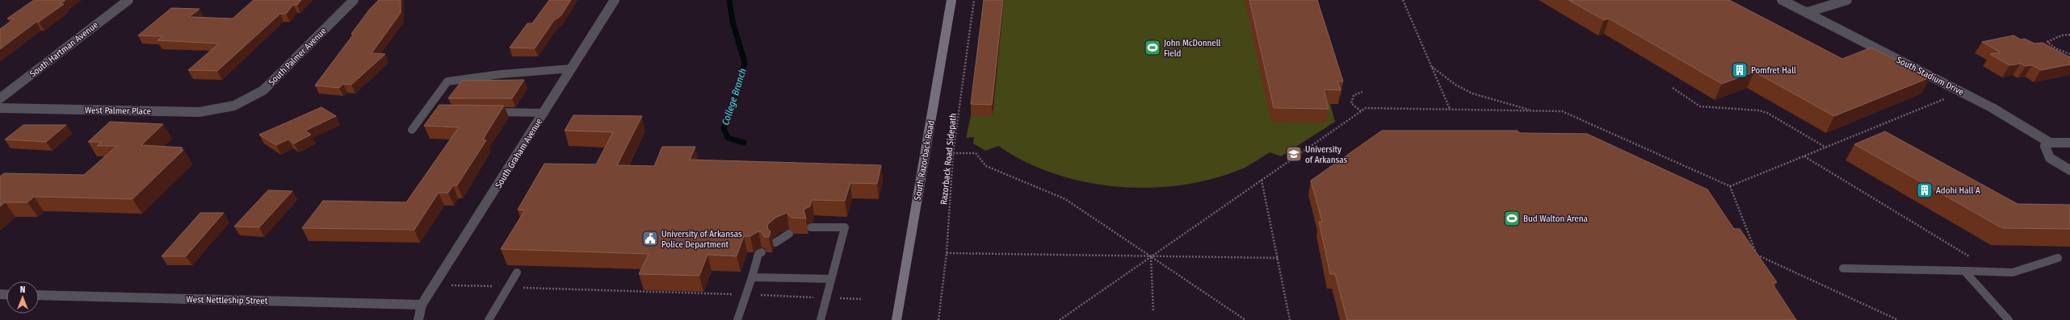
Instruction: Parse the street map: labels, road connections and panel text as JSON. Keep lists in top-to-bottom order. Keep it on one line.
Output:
{"streets":{"main road":["South Razorback Road"],"street":["South Hartman Avenue","South Palmer Avenue","South Stadium Drive","West Palmer Place","South Graham Avenue","West Nettleship Street"],"path":["Razorback Road Sidepath"]},"crossings":[["South Palmer Avenue","West Palmer Place"],["South Graham Avenue","West Nettleship Street"]],"water":["College Branch"],"places":{"sports":["John McDonnell Field","Bud Walton Arena"],"building":["Pomfret Hall","Adohi Hall A"],"school or university":["University of Arkansas"],"public building":["University of Arkansas Police Department"]},"north":"top"}
